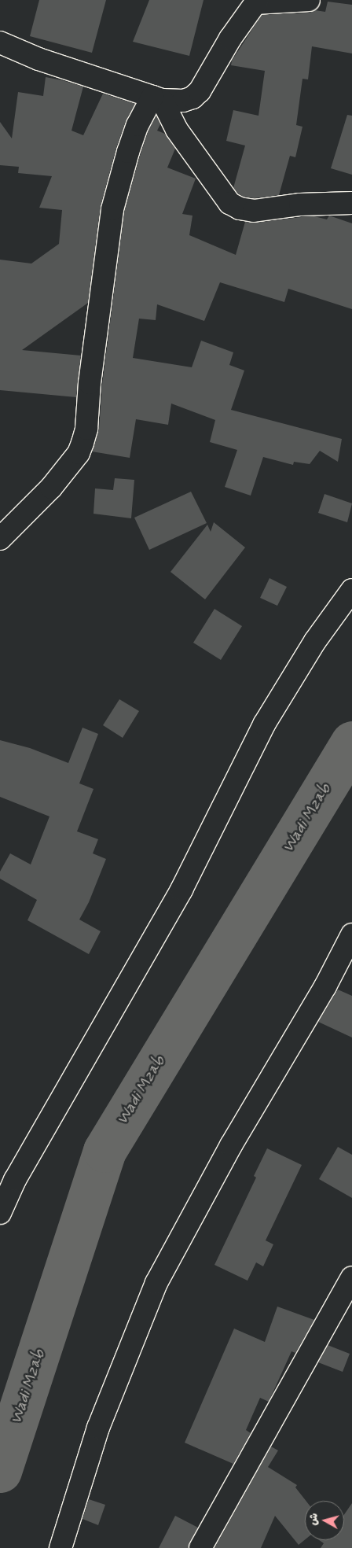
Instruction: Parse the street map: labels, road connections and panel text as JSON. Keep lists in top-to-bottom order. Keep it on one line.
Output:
{"water":["Wadi Mzab"],"north":"left"}
